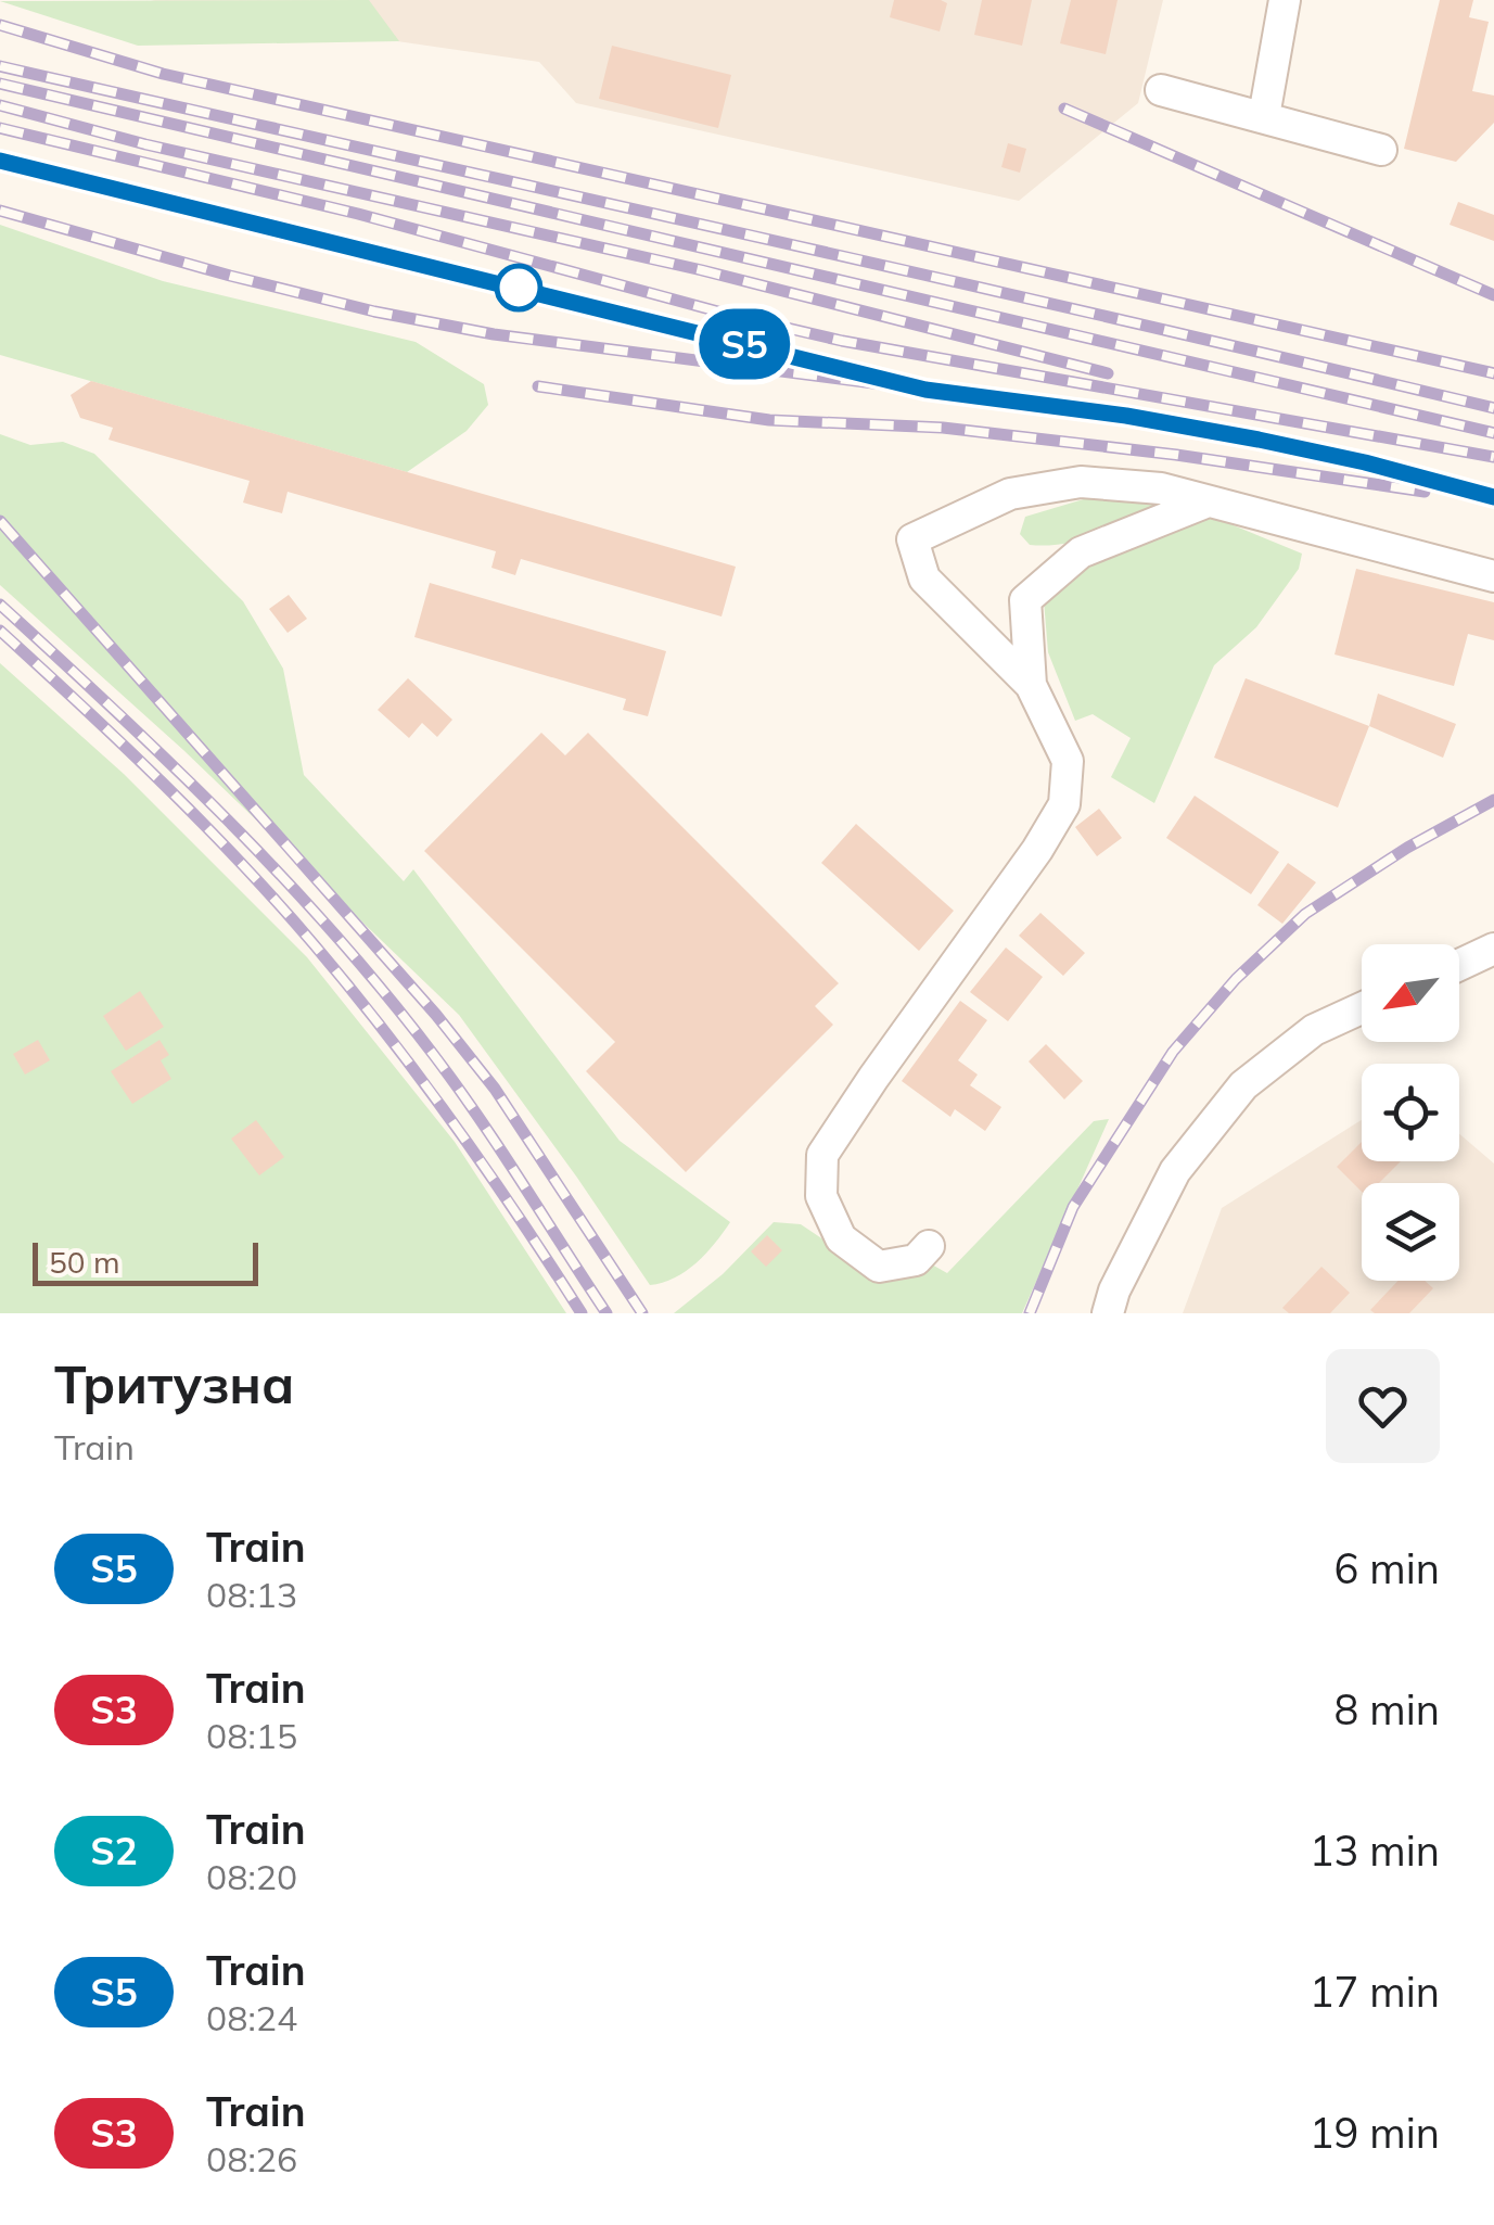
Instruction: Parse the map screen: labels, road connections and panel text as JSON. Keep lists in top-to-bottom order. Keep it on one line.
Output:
{"scale_bar":"50 m","north":"bottom left","page":{"on_map":"S5","scale":"50 m","heading":["Тритузна","Train"],"list":[{"mark":"S5","name":"Train","note":"08:13","value":"6 min"},{"mark":"S3","name":"Train","note":"08:15","value":"8 min"},{"mark":"S2","name":"Train","note":"08:20","value":"13 min"},{"mark":"S5","name":"Train","note":"08:24","value":"17 min"},{"mark":"S3","name":"Train","note":"08:26","value":"19 min"}]}}
